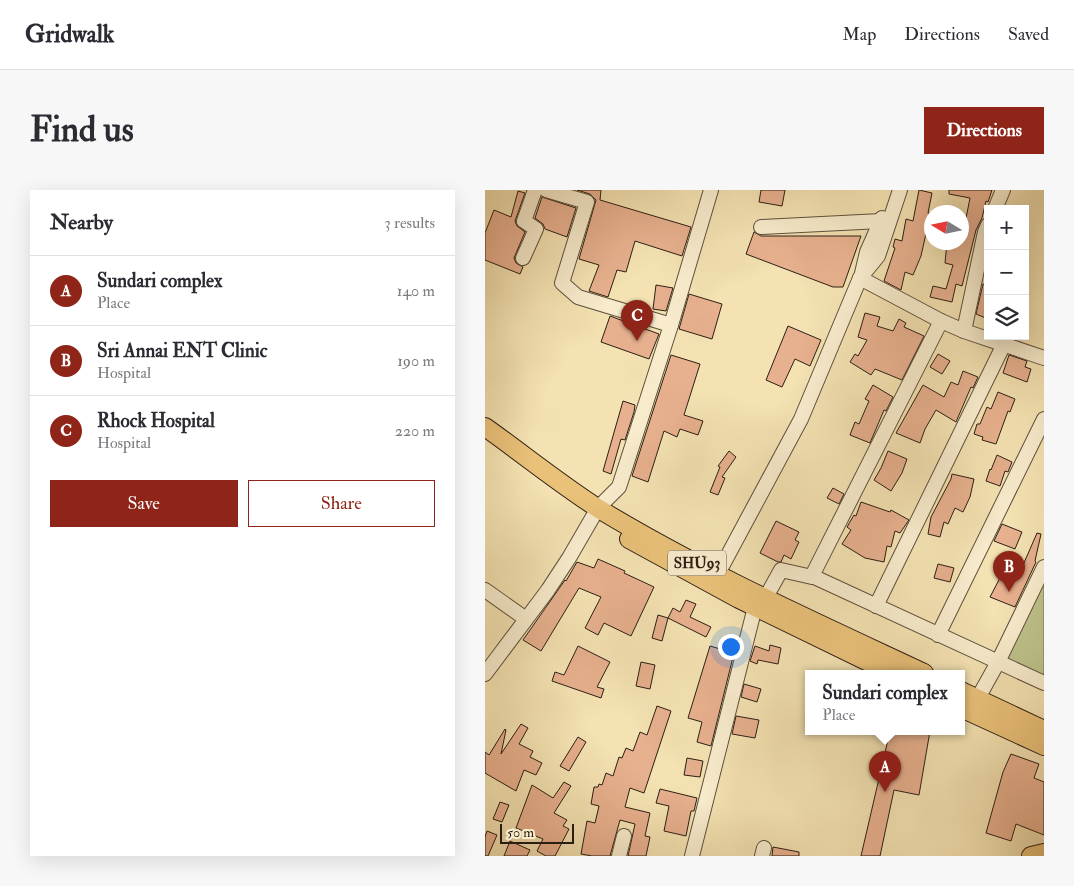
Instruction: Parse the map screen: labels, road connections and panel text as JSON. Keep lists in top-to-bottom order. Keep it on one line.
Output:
{"streets":{"main road":["SHU93"]},"scale_bar":"50 m","north":"left","page":{"header":"Gridwalk","nav":["Map","Directions","Saved"],"buttons":["Directions",["Save","Share"]],"title":"Find us","heading":["Nearby","3 results"],"map_buttons":["+","−"],"list":[{"mark":"A","name":"Sundari complex","note":"Place","value":"140 m"},{"mark":"B","name":"Sri Annai ENT Clinic","note":"Hospital","value":"190 m"},{"mark":"C","name":"Rhock Hospital","note":"Hospital","value":"220 m"}],"pins":["C","B","A"],"popup":["Sundari complex","Place"],"scale":"50 m"}}
